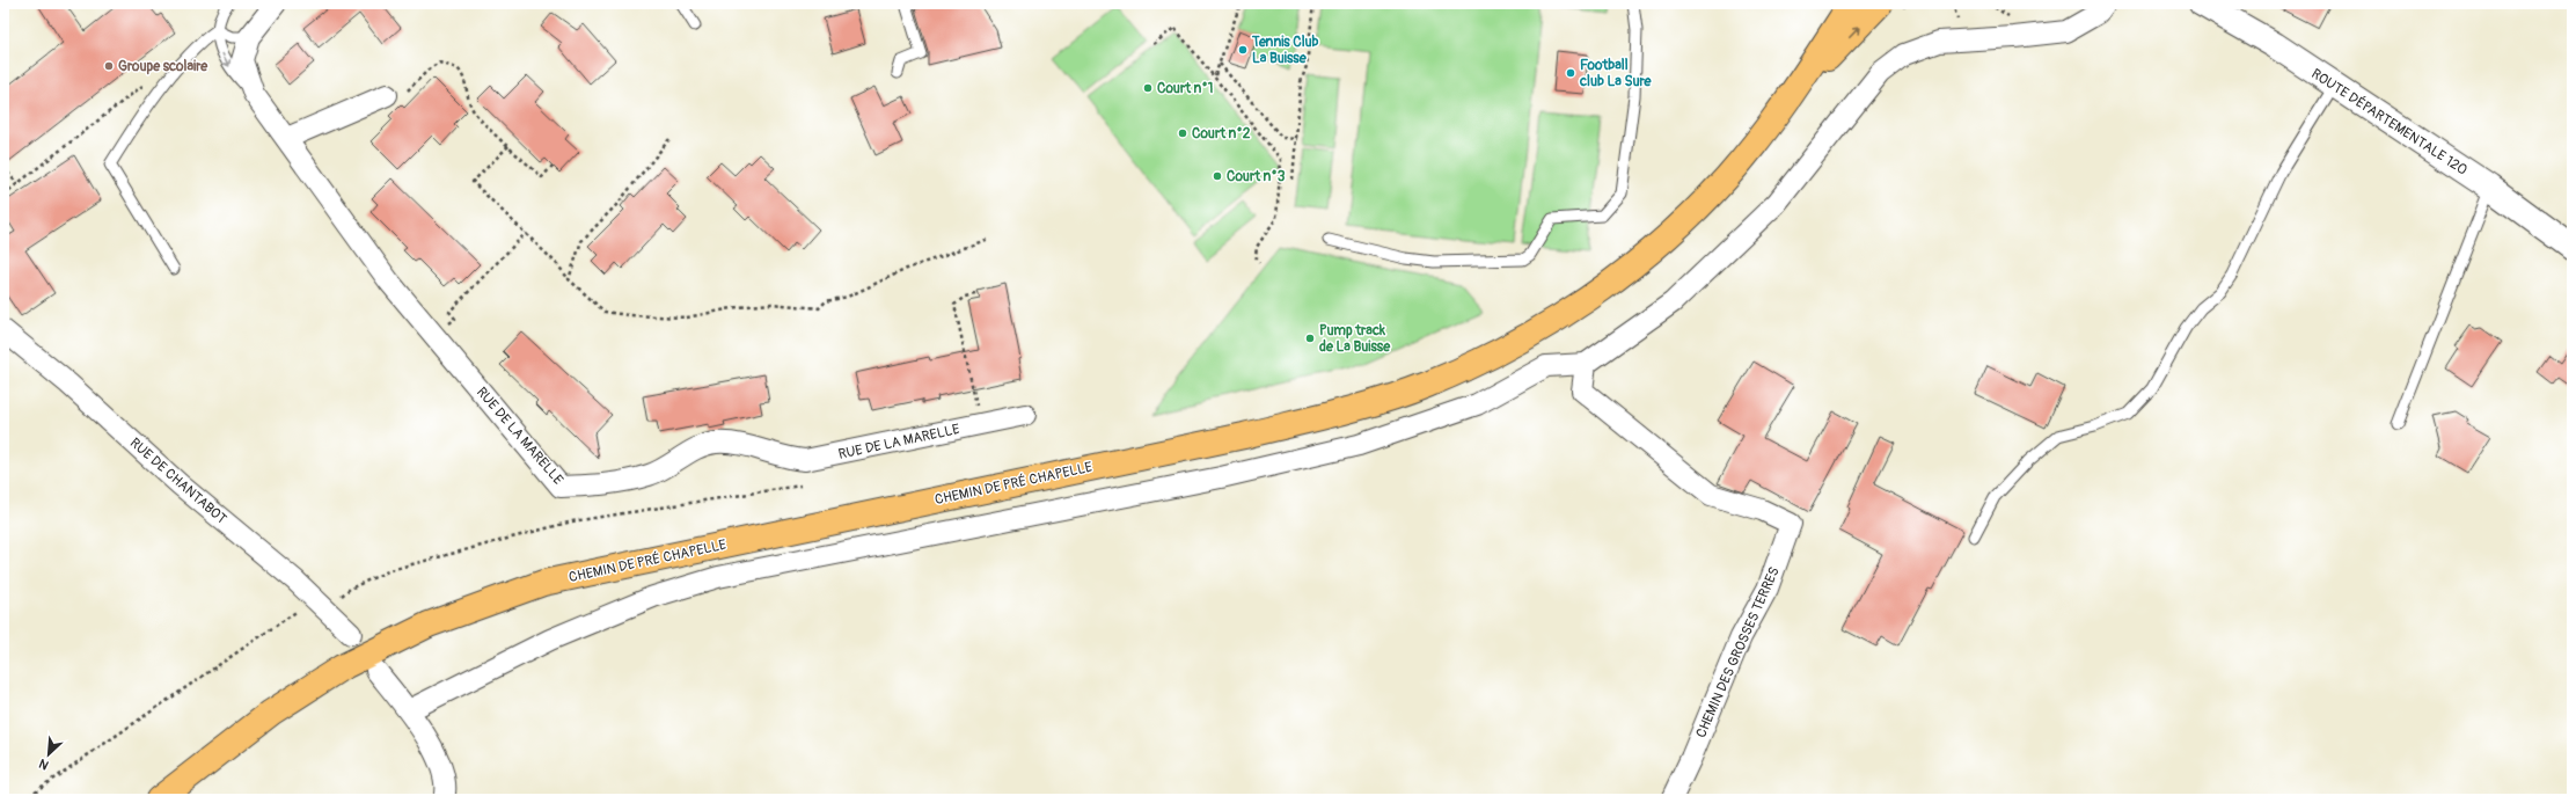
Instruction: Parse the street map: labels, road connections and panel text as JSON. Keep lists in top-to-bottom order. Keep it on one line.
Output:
{"streets":{"main road":["CHEMIN DE PRÉ CHAPELLE"],"street":["ROUTE DÉPARTEMENTALE 120","RUE DE LA MARELLE","RUE DE CHANTABOT","CHEMIN DES GROSSES TERRES"]},"places":["Tennis Club La Buisse","Groupe scolaire","Football club La Sure","Court n°1","Court n°2","Court n°3","Pump track de La Buisse"],"north":"bottom left"}
